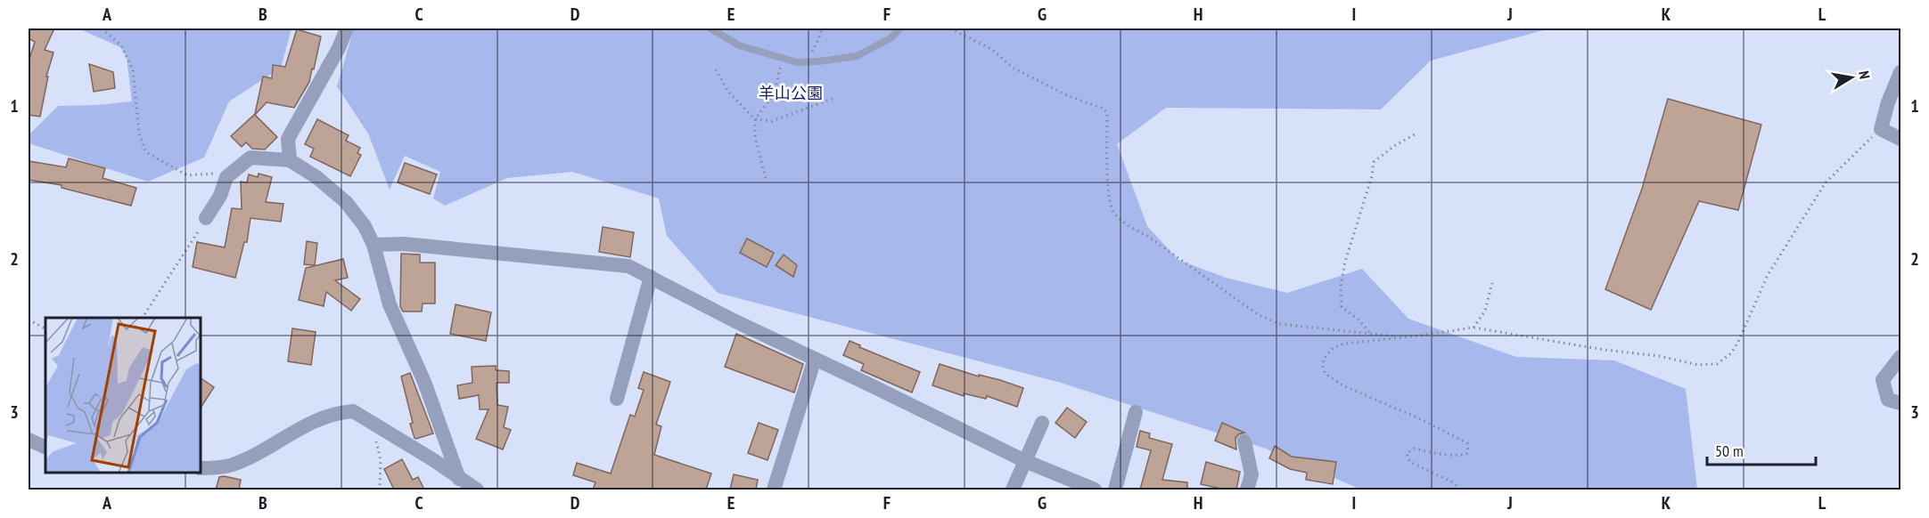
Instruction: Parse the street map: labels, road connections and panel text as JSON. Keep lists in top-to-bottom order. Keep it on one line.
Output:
{"parks":["羊山公園"],"scale_bar":"50 m","north":"right","grid":{"columns":["A","B","C","D","E","F","G","H","I","J","K","L"],"rows":["1","2","3"]}}
